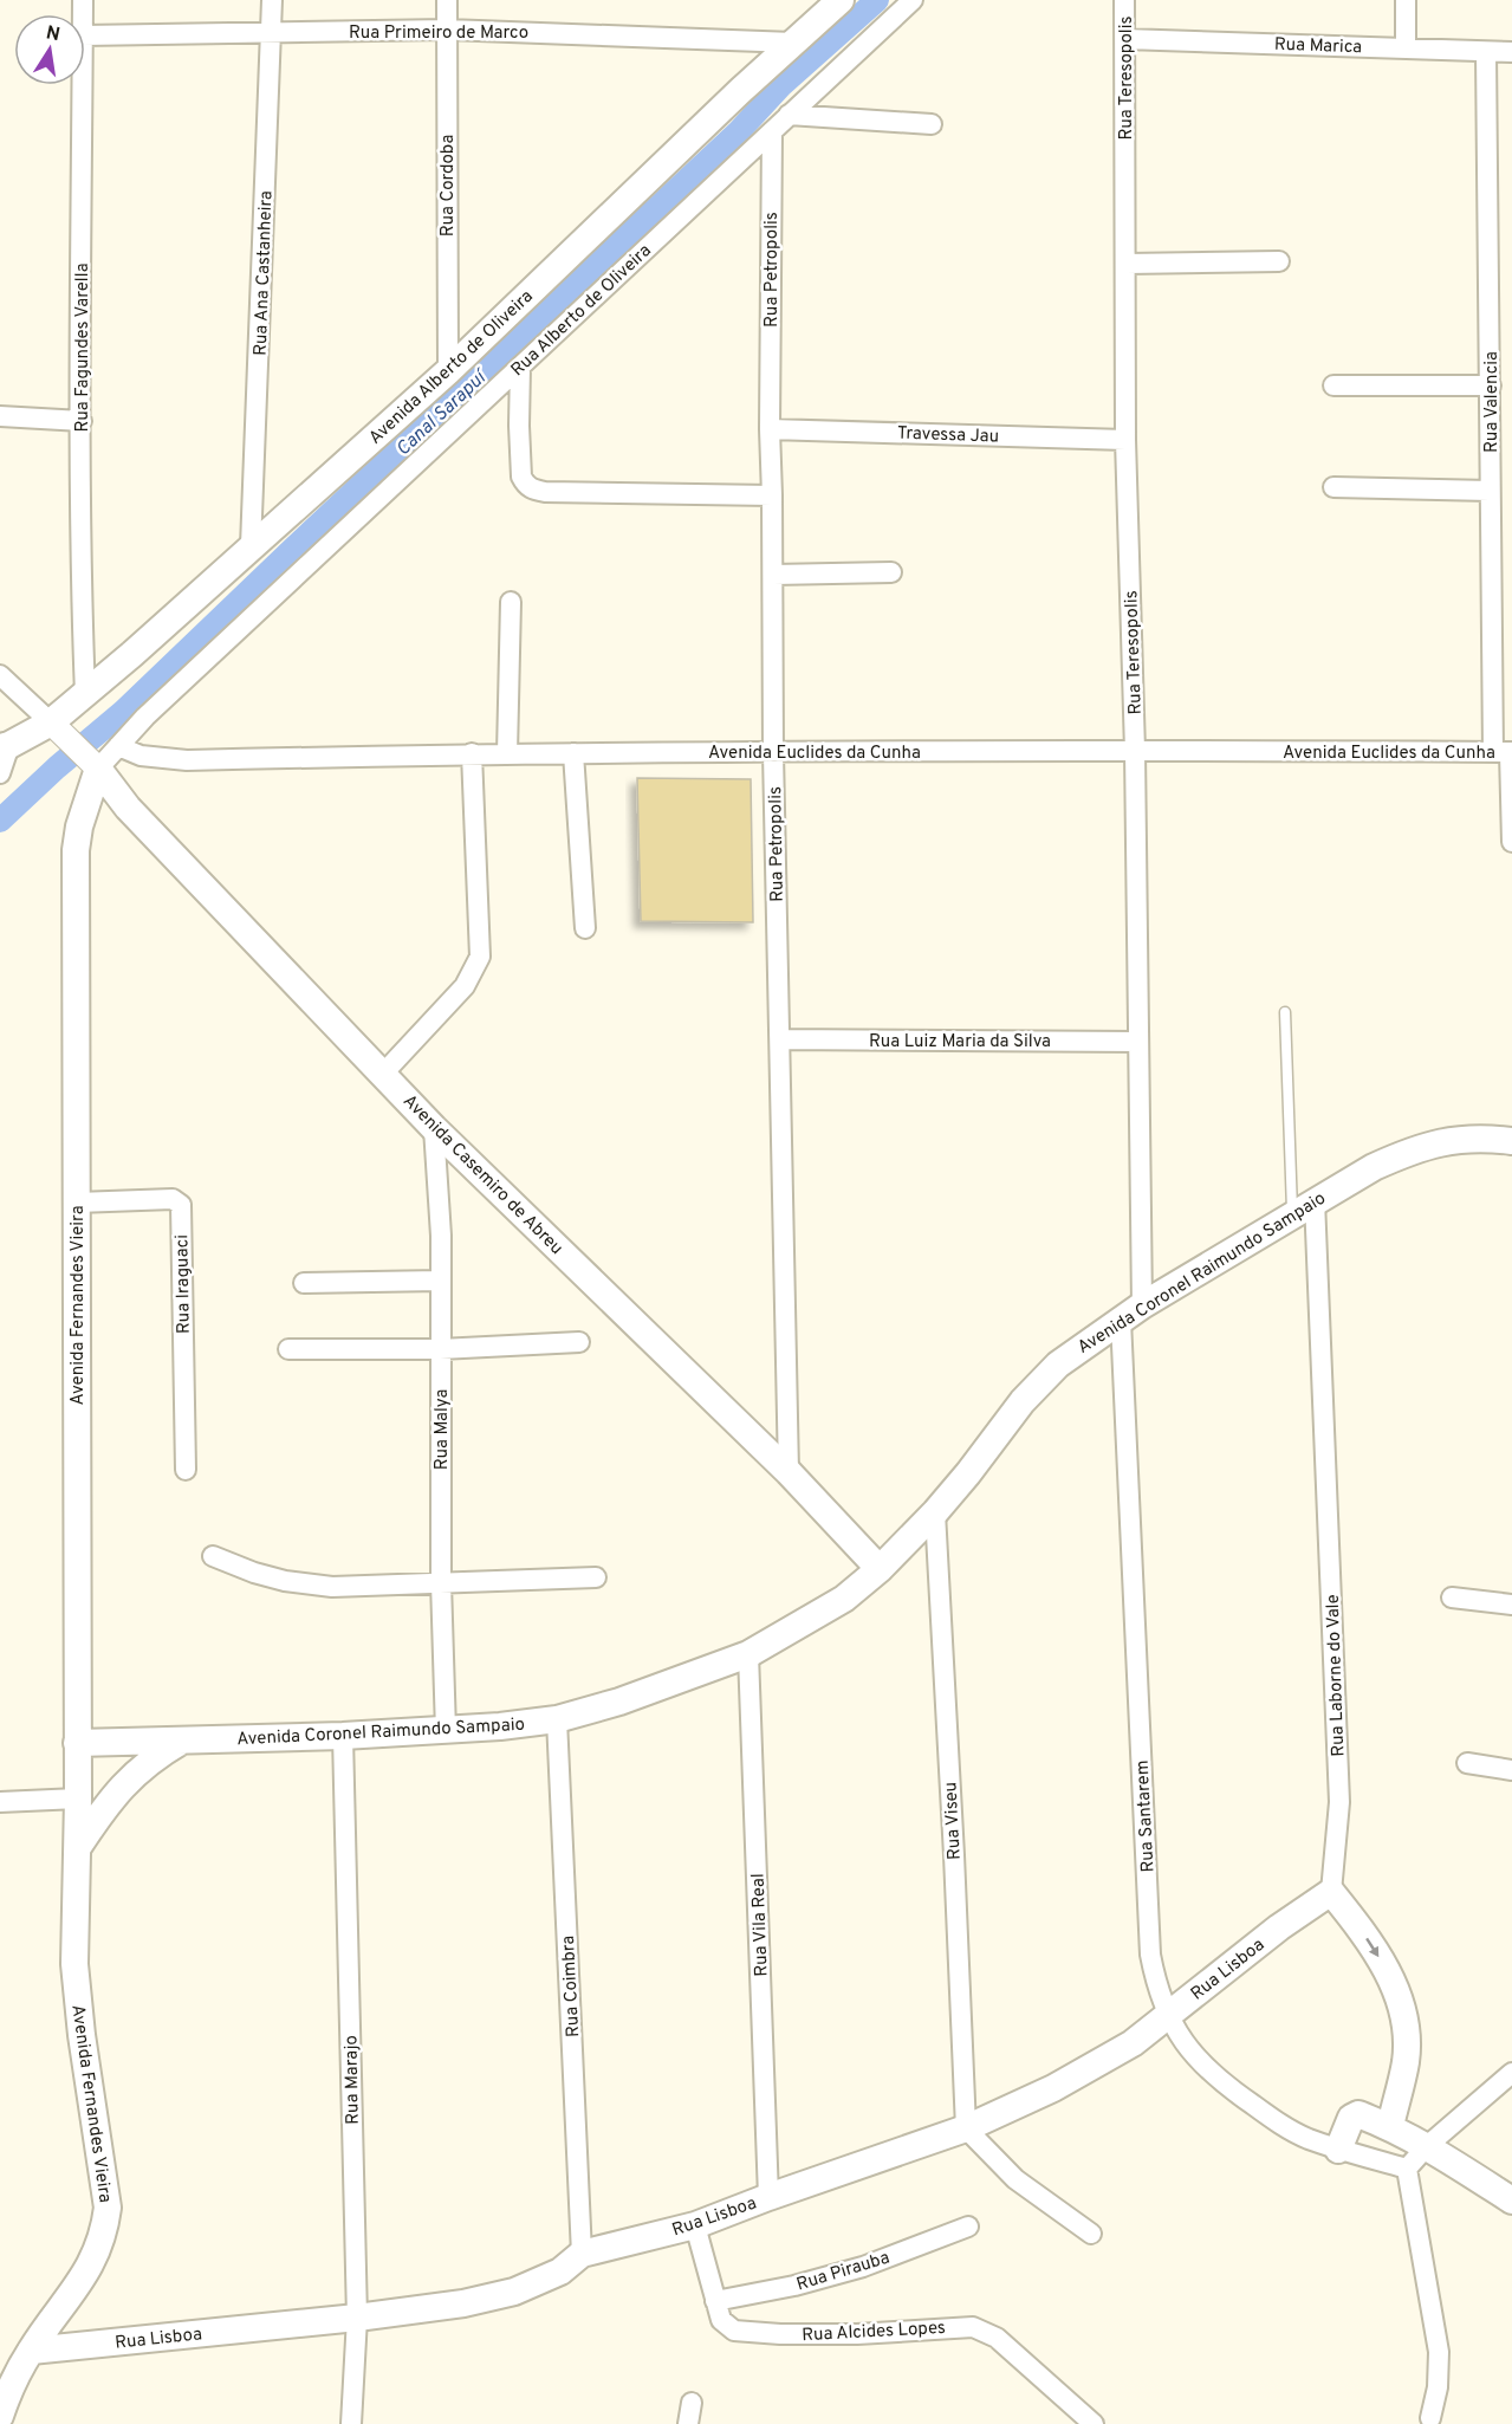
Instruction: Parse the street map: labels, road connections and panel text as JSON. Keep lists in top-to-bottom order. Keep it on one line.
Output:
{"streets":{"main road":["Avenida Alberto de Oliveira","Avenida Casemiro de Abreu","Avenida Coronel Raimundo Sampaio","Avenida Fernandes Vieira","Rua Lisboa"],"street":["Rua Primeiro de Marco","Rua Marica","Rua Teresopolis","Rua Cordoba","Rua Petropolis","Rua Ana Castanheira","Rua Alberto de Oliveira","Rua Fagundes Varella","Rua Valencia","Travessa Jau","Avenida Euclides da Cunha","Rua Luiz Maria da Silva","Rua Iraguaci","Rua Malya","Rua Laborne do Vale","Rua Santarem","Rua Viseu","Rua Vila Real","Rua Coimbra","Rua Marajo","Rua Pirauba","Rua Alcides Lopes"]},"crossings":[["Rua Primeiro de Marco","Rua Cordoba"],["Rua Primeiro de Marco","Rua Ana Castanheira"],["Rua Primeiro de Marco","Avenida Alberto de Oliveira"],["Rua Marica","Rua Teresopolis"],["Rua Marica","Rua Valencia"],["Rua Teresopolis","Travessa Jau"],["Rua Teresopolis","Avenida Euclides da Cunha"],["Rua Teresopolis","Rua Luiz Maria da Silva"],["Rua Teresopolis","Avenida Coronel Raimundo Sampaio"],["Rua Teresopolis","Rua Santarem"],["Rua Cordoba","Avenida Alberto de Oliveira"],["Rua Petropolis","Rua Alberto de Oliveira"],["Rua Petropolis","Travessa Jau"],["Rua Petropolis","Avenida Euclides da Cunha"],["Rua Petropolis","Rua Luiz Maria da Silva"],["Rua Petropolis","Avenida Casemiro de Abreu"],["Rua Ana Castanheira","Avenida Alberto de Oliveira"],["Rua Alberto de Oliveira","Avenida Euclides da Cunha"],["Rua Alberto de Oliveira","Avenida Casemiro de Abreu"],["Rua Alberto de Oliveira","Avenida Fernandes Vieira"],["Rua Fagundes Varella","Avenida Alberto de Oliveira"],["Rua Valencia","Avenida Euclides da Cunha"],["Avenida Casemiro de Abreu","Avenida Coronel Raimundo Sampaio"],["Avenida Casemiro de Abreu","Avenida Fernandes Vieira"],["Avenida Casemiro de Abreu","Rua Malya"],["Avenida Coronel Raimundo Sampaio","Avenida Fernandes Vieira"],["Avenida Coronel Raimundo Sampaio","Rua Malya"],["Avenida Coronel Raimundo Sampaio","Rua Laborne do Vale"],["Avenida Coronel Raimundo Sampaio","Rua Santarem"],["Avenida Coronel Raimundo Sampaio","Rua Viseu"],["Avenida Coronel Raimundo Sampaio","Rua Vila Real"],["Avenida Coronel Raimundo Sampaio","Rua Coimbra"],["Avenida Coronel Raimundo Sampaio","Rua Marajo"],["Rua Iraguaci","Avenida Fernandes Vieira"],["Avenida Fernandes Vieira","Rua Lisboa"],["Rua Laborne do Vale","Rua Lisboa"],["Rua Santarem","Rua Lisboa"],["Rua Viseu","Rua Lisboa"],["Rua Vila Real","Rua Lisboa"],["Rua Lisboa","Rua Coimbra"],["Rua Lisboa","Rua Marajo"],["Rua Lisboa","Rua Alcides Lopes"],["Rua Pirauba","Rua Alcides Lopes"]],"water":["Canal Sarapuí"],"north":"top"}
